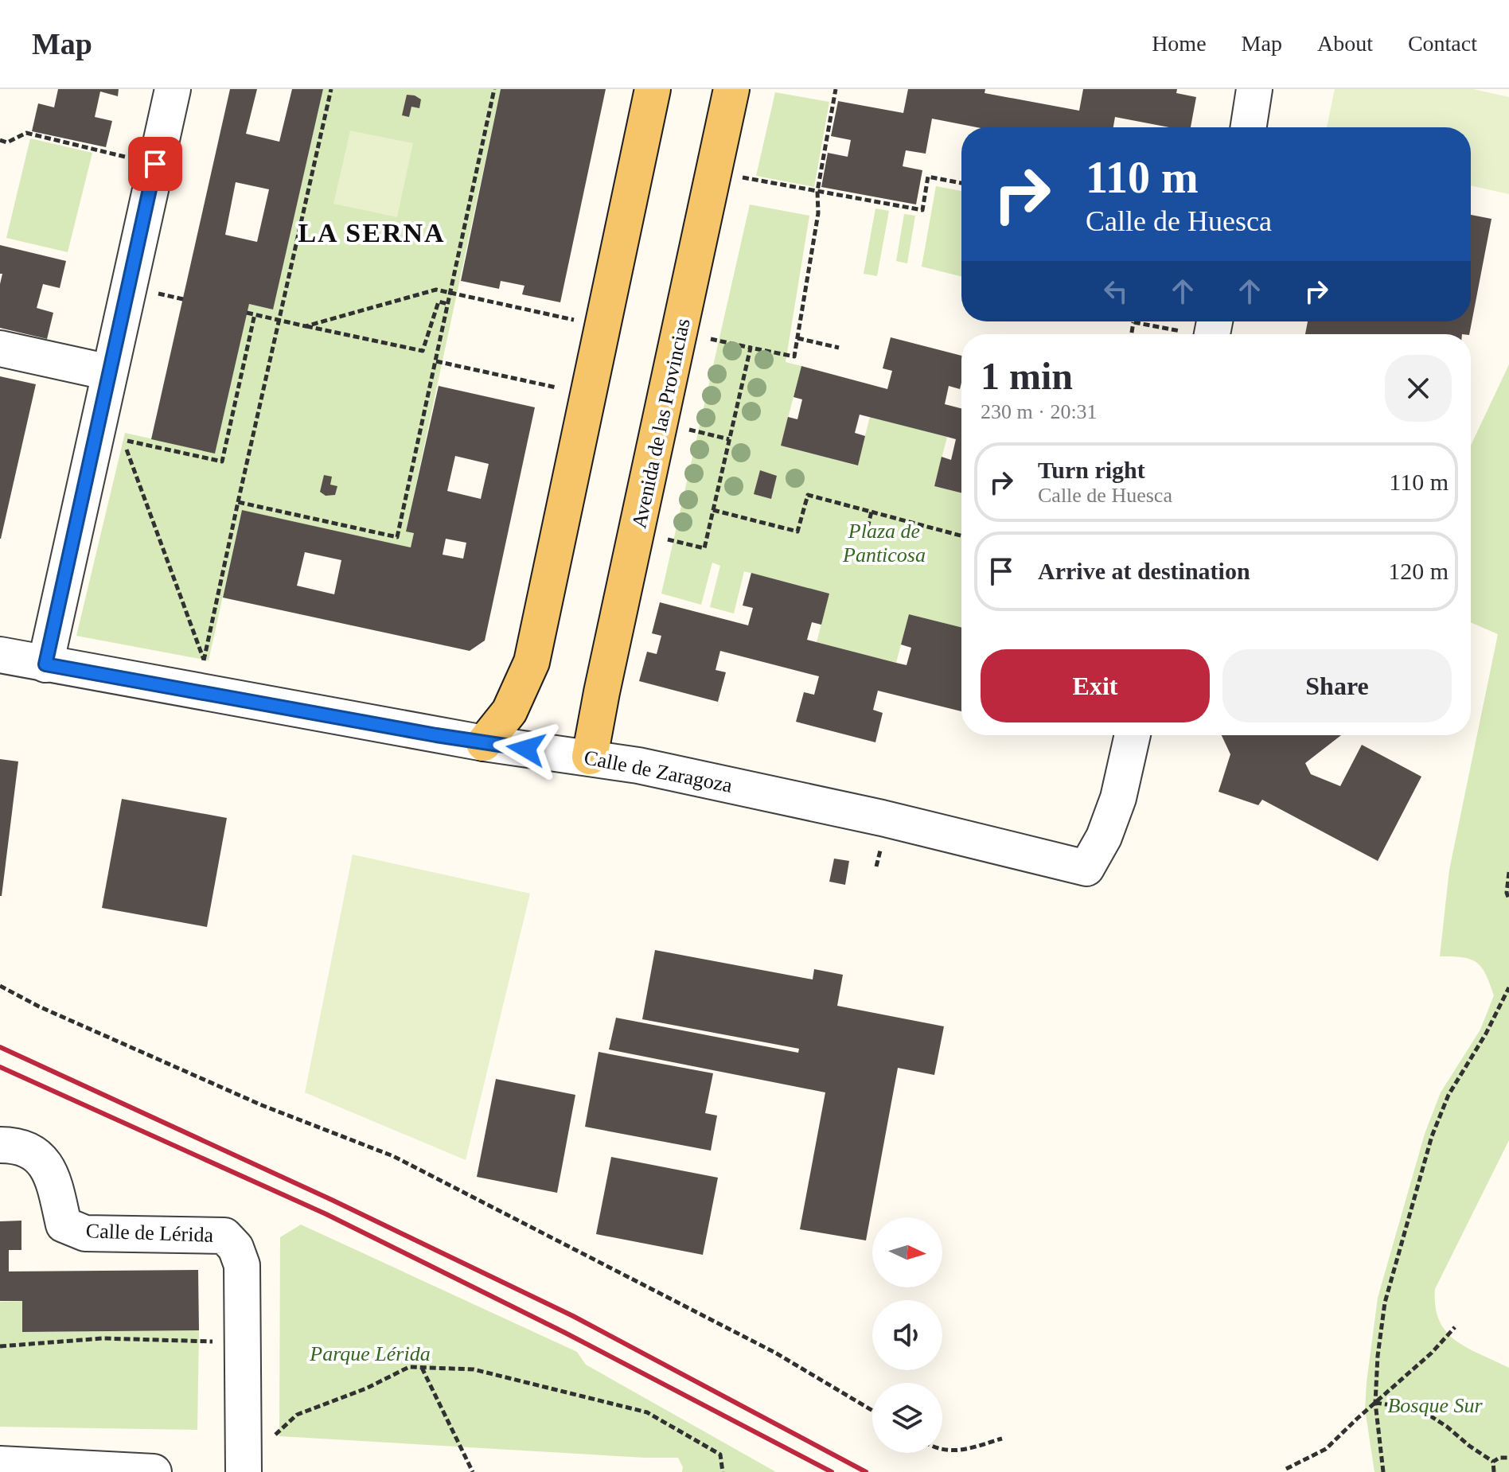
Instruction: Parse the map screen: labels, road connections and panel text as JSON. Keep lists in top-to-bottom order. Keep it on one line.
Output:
{"streets":{"main road":["Avenida de las Provincias"],"street":["Calle de Zaragoza","Calle de Lérida"]},"crossings":[["Avenida de las Provincias","Calle de Zaragoza"]],"districts":["LA SERNA"],"parks":["Plaza de Panticosa","Parque Lérida","Bosque Sur"],"north":"right","page":{"header":"Map","nav":["Home","Map","About","Contact"],"turn":["110 m","Calle de Huesca"],"heading":["1 min","230 m · 20:31"],"list":[{"name":"Turn right","note":"Calle de Huesca","value":"110 m"},{"name":"Arrive at destination","value":"120 m"}],"buttons":["Exit","Share"]}}
